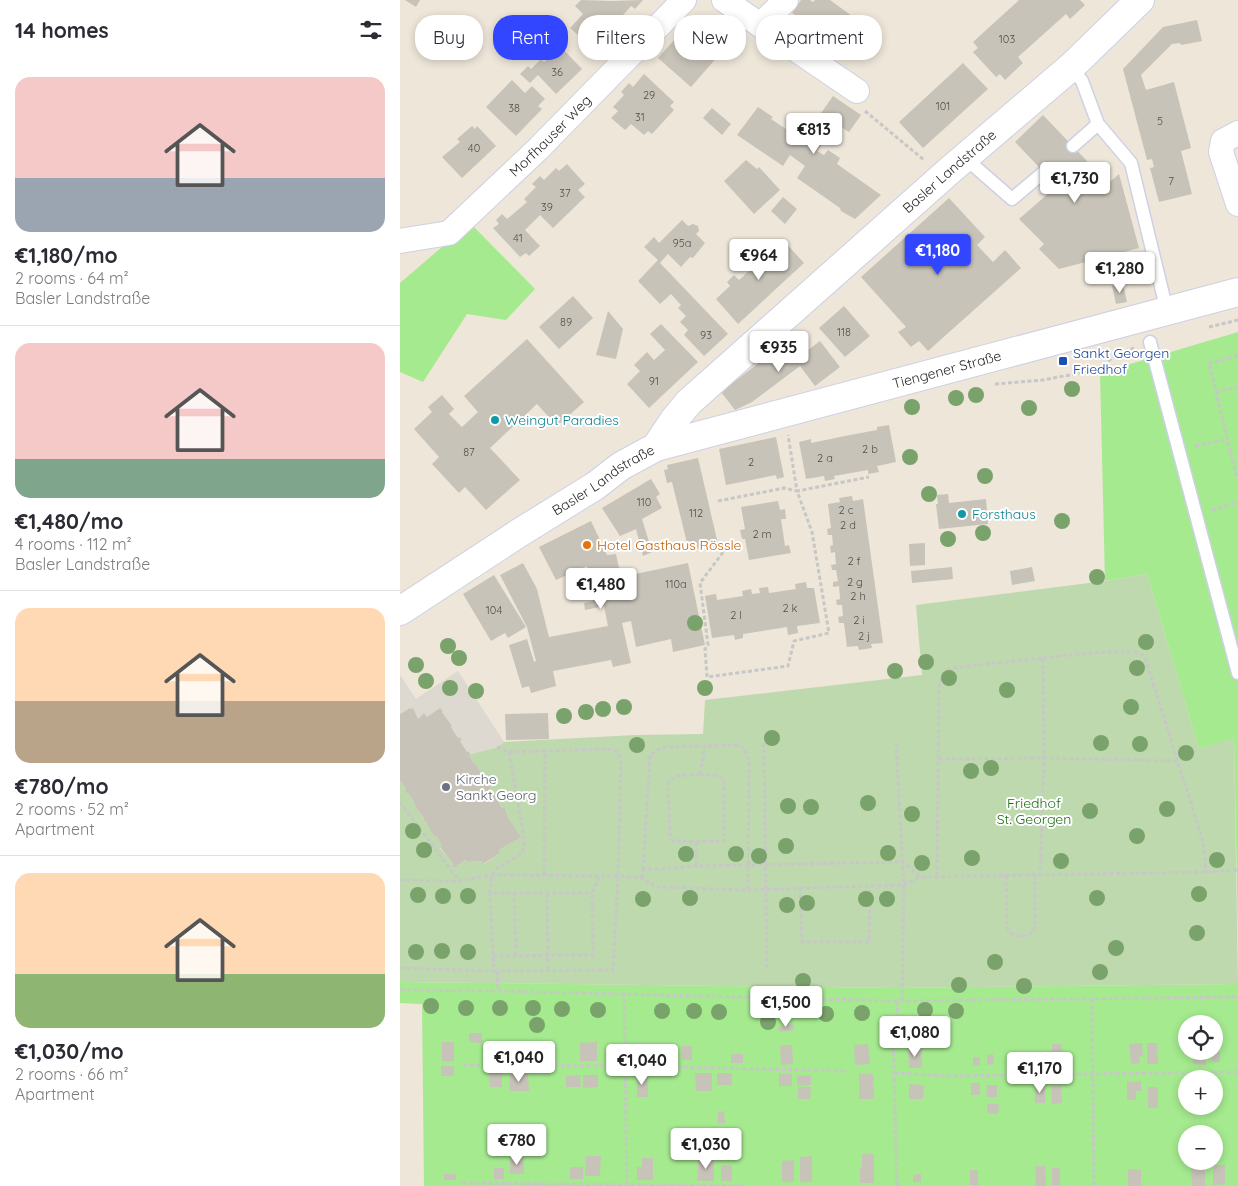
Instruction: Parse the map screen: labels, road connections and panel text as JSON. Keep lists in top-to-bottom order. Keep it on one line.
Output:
{"streets":{"street":["Morfhauser Weg","Basler Landstraße","Tiengener Straße"]},"crossings":[["Basler Landstraße","Tiengener Straße"]],"parks":["Friedhof St. Georgen"],"places":{"transit":["Sankt Georgen Friedhof"],"other":["Weingut Paradies","Forsthaus","Hotel Gasthaus Rössle","Kirche Sankt Georg"]},"house_numbers":["103","36","29","101","38","31","5","40","7","37","39","41","95a","89","118","93","91","2 b","87","2 a","2","110","2 c","112","2 d","2 m","2 f","2 g","110a","2 h","2 k","104","2 l","2 i","2 j"],"page":{"heading":"14 homes","chip":["Buy","Rent","Filters","New","Apartment"],"list":[{"name":"€1,180/mo","note":"2 rooms · 64 m² · Basler Landstraße"},{"name":"€1,480/mo","note":"4 rooms · 112 m² · Basler Landstraße"},{"name":"€780/mo","note":"2 rooms · 52 m² · Apartment"},{"name":"€1,030/mo","note":"2 rooms · 66 m² · Apartment"}],"price":["€813","€1,730","€1,180","€964","€1,280","€935","€1,480","€1,500","€1,080","€1,040","€1,040","€1,170","€780","€1,030"],"map_buttons":["+","−"]}}
